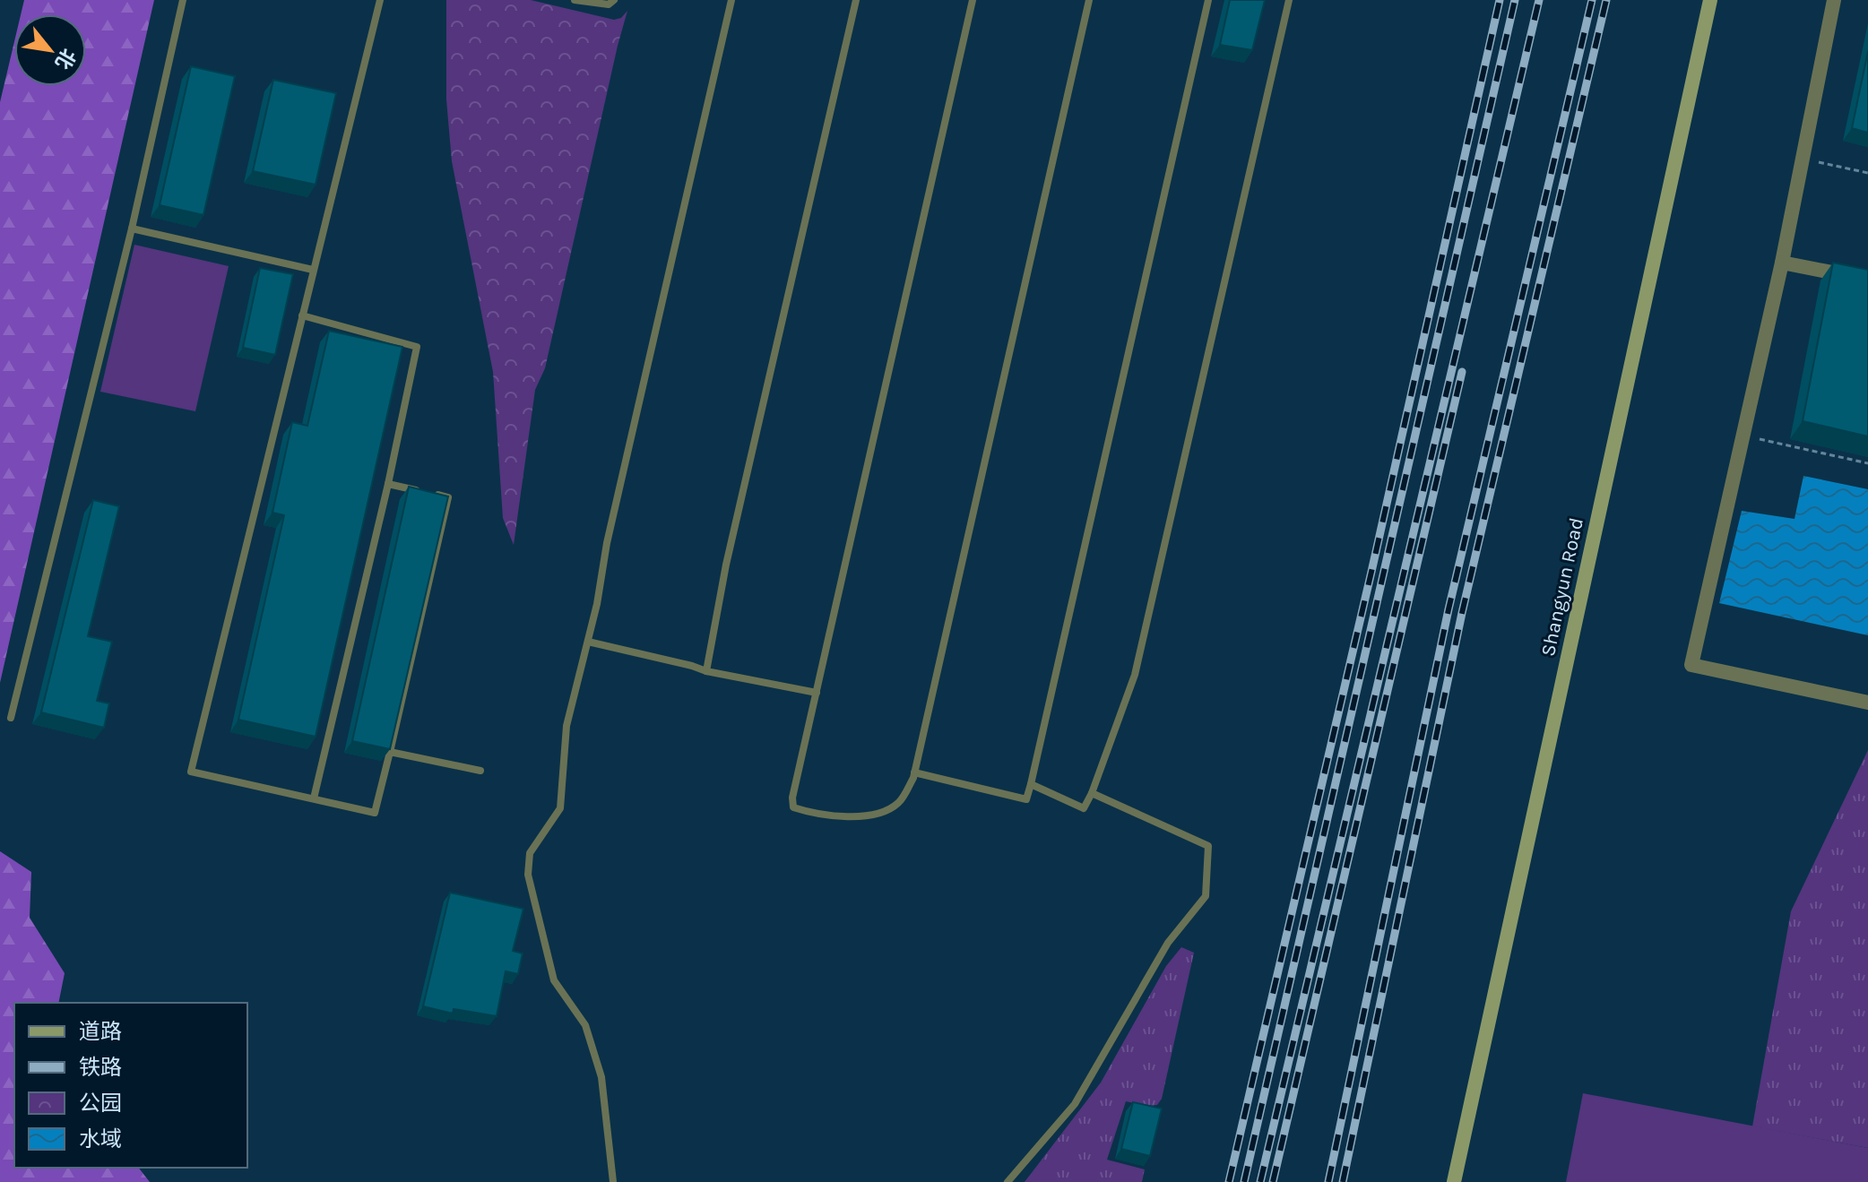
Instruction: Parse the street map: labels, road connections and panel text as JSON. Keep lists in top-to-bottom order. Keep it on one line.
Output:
{"streets":{"street":["Shangyun Road"]},"legend":["道路","铁路","公园","水域"],"north":"bottom right"}
